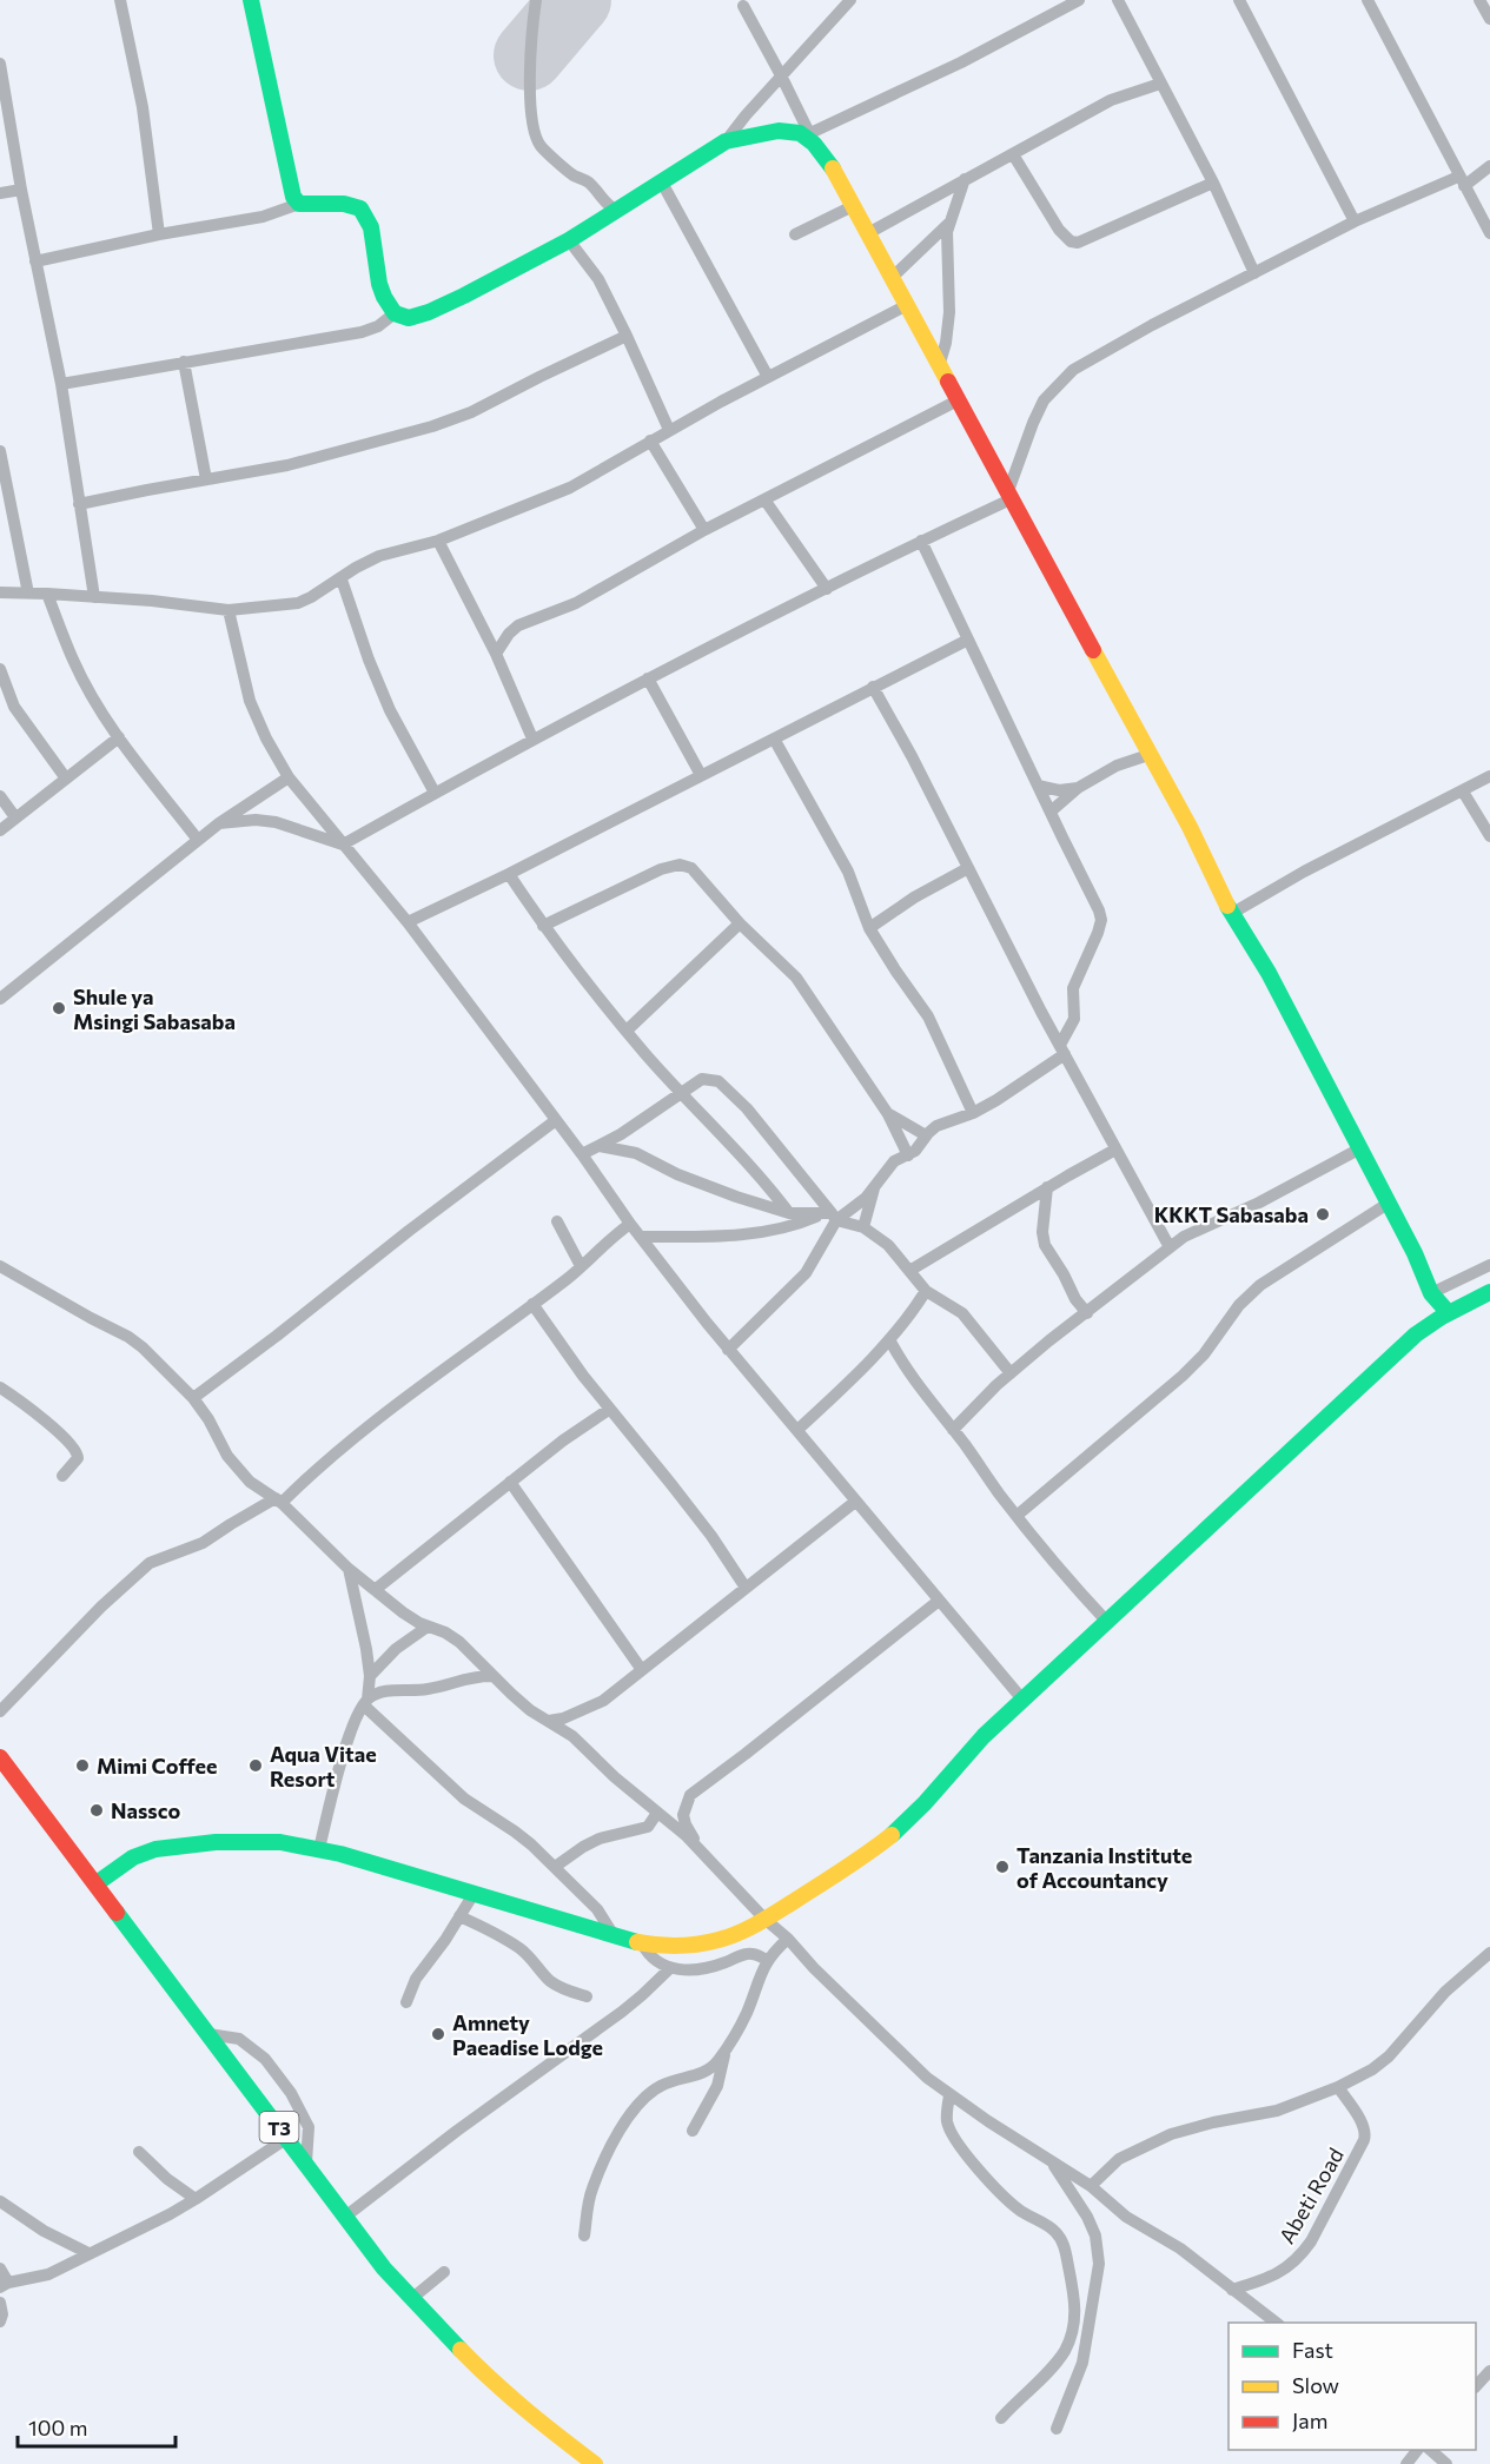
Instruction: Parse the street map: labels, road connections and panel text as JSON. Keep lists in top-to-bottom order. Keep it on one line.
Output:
{"streets":{"main road":["T3"],"street":["Abeti Road"]},"places":["Shule ya Msingi Sabasaba","KKKT Sabasaba","Mimi Coffee","Aqua Vitae Resort","Nassco","Tanzania Institute of Accountancy","Amnety Paeadise Lodge"],"legend":["Fast","Slow","Jam"],"scale_bar":"100 m"}
